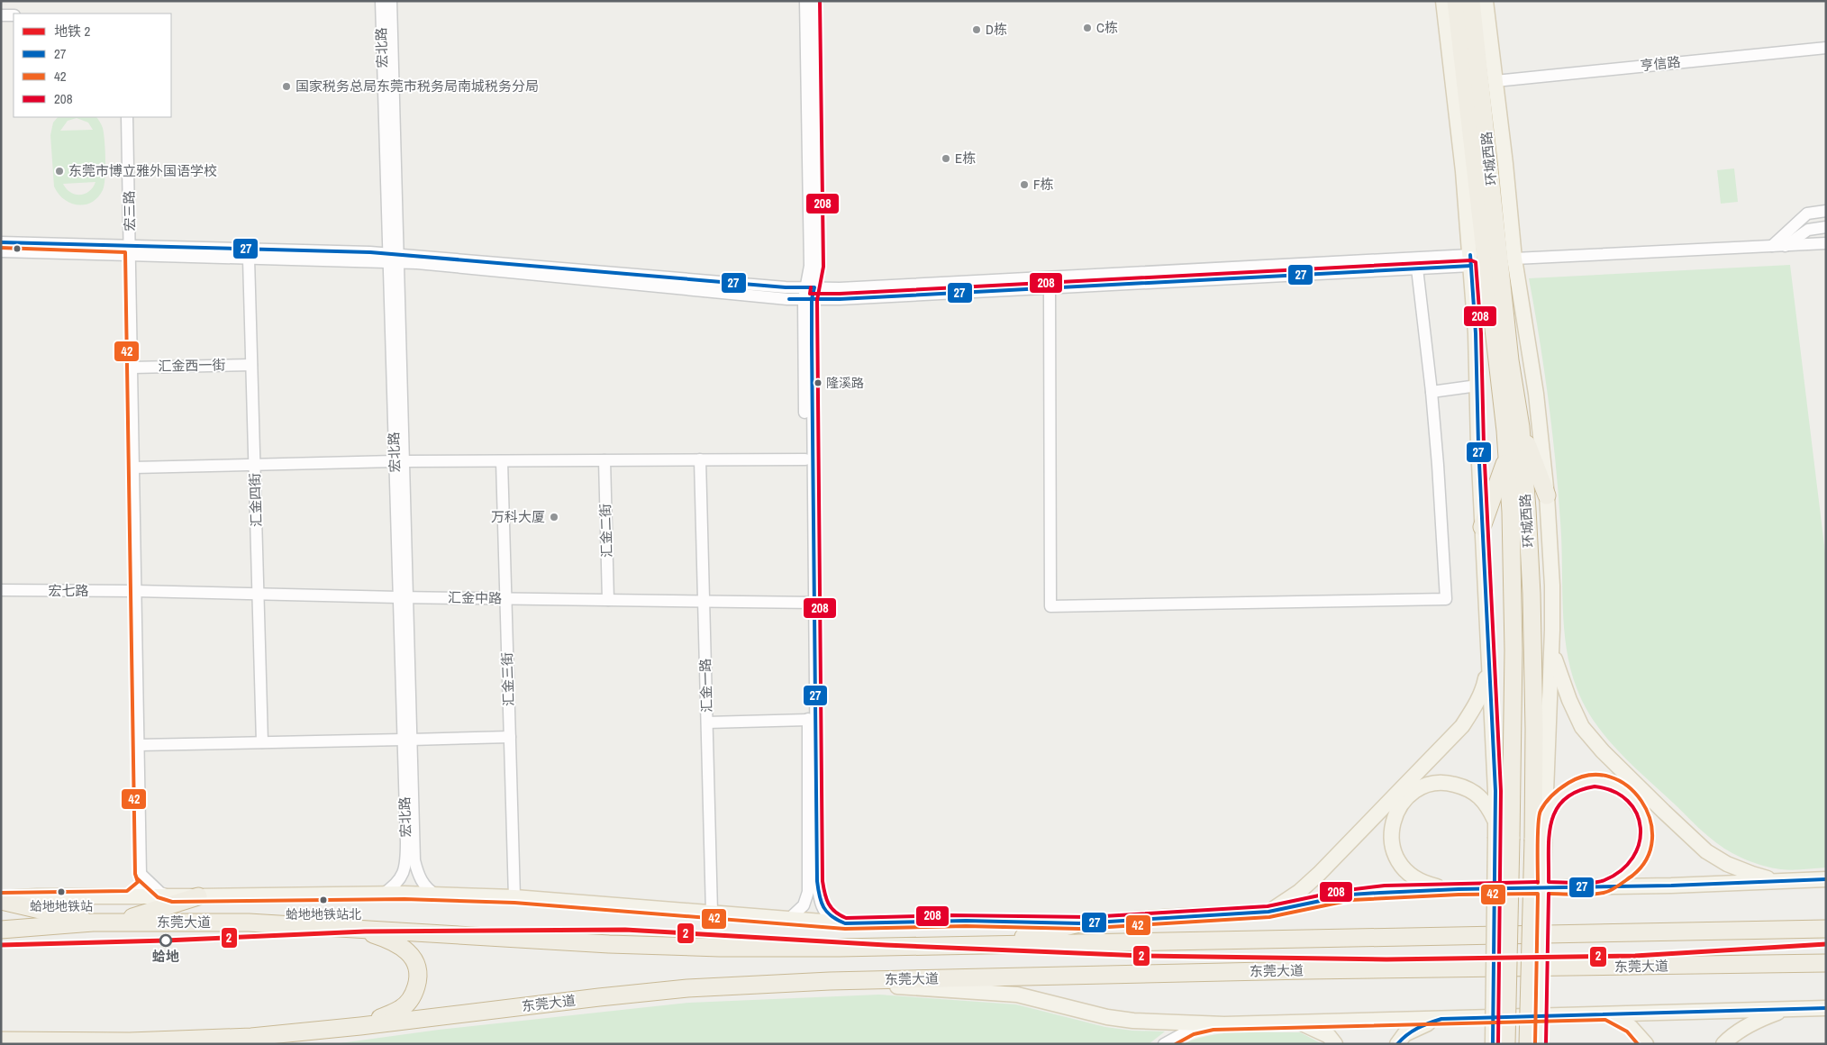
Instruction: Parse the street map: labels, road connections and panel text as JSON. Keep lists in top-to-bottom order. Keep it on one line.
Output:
{"streets":{"highway":["环城西路","东莞大道"],"street":["宏北路","亨信路","宏三路","汇金西一街","汇金四街","汇金二街","宏七路","汇金中路","汇金三街","汇金一路"]},"crossings":[["宏北路","汇金中路"],["宏三路","汇金西一街"],["宏三路","宏七路"],["宏三路","汇金中路"],["汇金西一街","汇金四街"],["汇金四街","汇金中路"],["汇金二街","汇金中路"],["宏七路","汇金中路"],["汇金中路","汇金三街"],["汇金中路","汇金一路"]],"places":["C栋","D栋","国家税务总局东莞市税务局南城税务分局","E栋","东莞市博立雅外国语学校","F栋","隆溪路","万科大厦","蛤地地铁站","蛤地地铁站北","蛤地"],"lines":["transit line 208","transit line 27","transit line 42","metro line 2"],"legend":["地铁 2","27","42","208"]}
